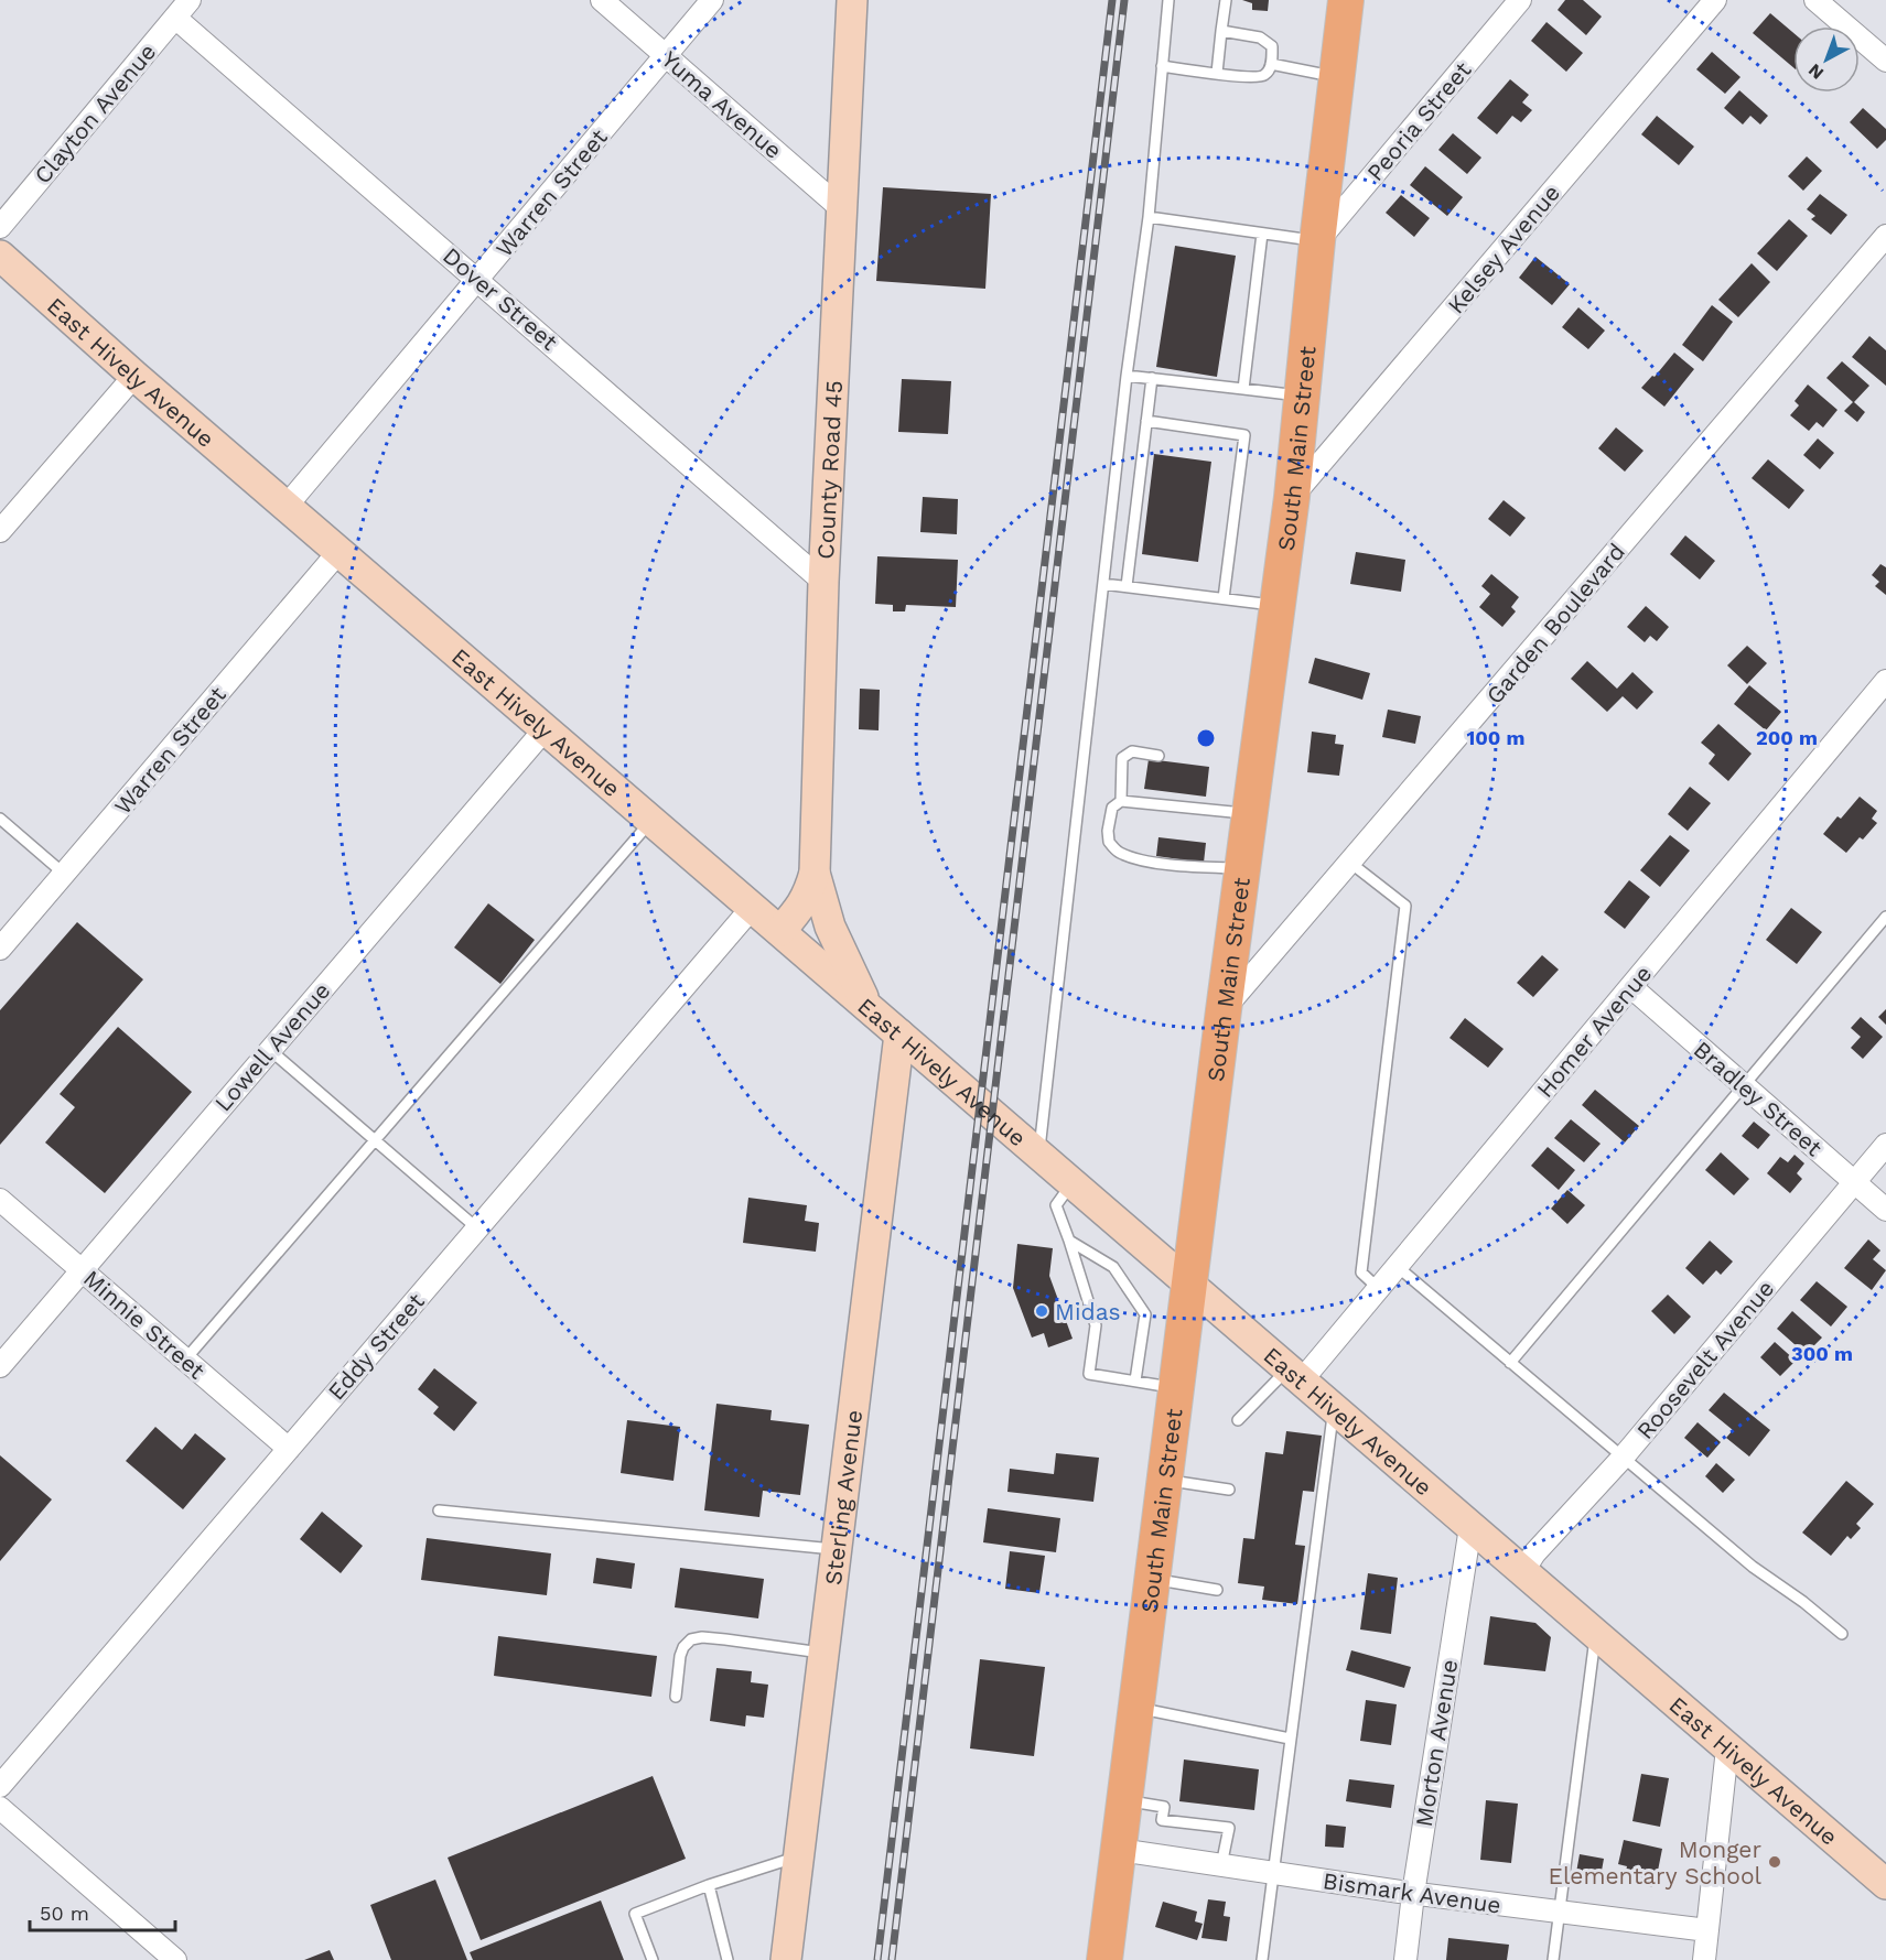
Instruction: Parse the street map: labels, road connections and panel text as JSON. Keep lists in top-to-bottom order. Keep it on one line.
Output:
{"streets":{"main road":["South Main Street"],"street":["Yuma Avenue","Clayton Avenue","Peoria Street","Warren Street","Kelsey Avenue","Dover Street","East Hively Avenue","County Road 45","Garden Boulevard","Homer Avenue","Lowell Avenue","Bradley Street","Minnie Street","Eddy Street","Roosevelt Avenue","Sterling Avenue","Morton Avenue","Bismark Avenue"]},"crossings":[["Yuma Avenue","Warren Street"],["Yuma Avenue","County Road 45"],["Clayton Avenue","Dover Street"],["Peoria Street","South Main Street"],["Warren Street","Dover Street"],["Warren Street","East Hively Avenue"],["Kelsey Avenue","South Main Street"],["Dover Street","County Road 45"],["East Hively Avenue","South Main Street"],["East Hively Avenue","County Road 45"],["East Hively Avenue","Homer Avenue"],["East Hively Avenue","Lowell Avenue"],["East Hively Avenue","Eddy Street"],["East Hively Avenue","Roosevelt Avenue"],["East Hively Avenue","Sterling Avenue"],["East Hively Avenue","Morton Avenue"],["South Main Street","Garden Boulevard"],["South Main Street","Bismark Avenue"],["Homer Avenue","Bradley Street"],["Lowell Avenue","Minnie Street"],["Bradley Street","Roosevelt Avenue"],["Minnie Street","Eddy Street"],["Morton Avenue","Bismark Avenue"]],"places":["Midas","Monger Elementary School"],"scale_bar":"50 m","north":"bottom left","rings":["100 m","200 m","300 m"]}
